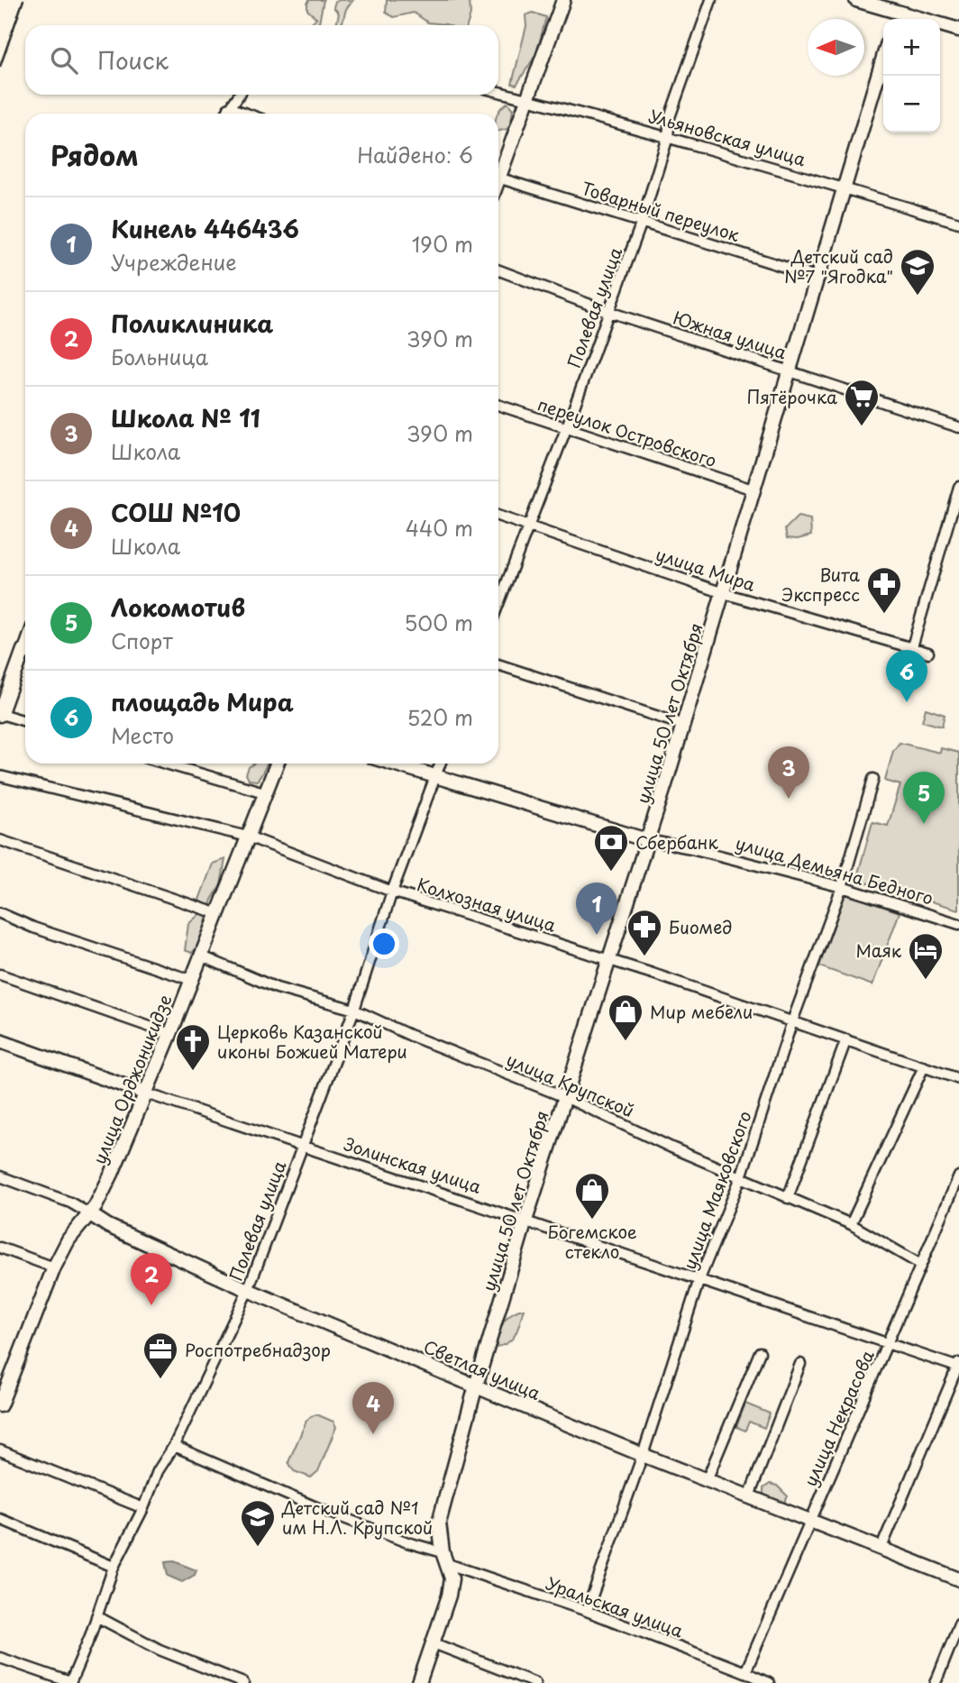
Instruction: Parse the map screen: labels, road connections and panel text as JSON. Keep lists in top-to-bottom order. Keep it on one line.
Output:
{"streets":{"main road":["улица 50 лет Октября","улица Демьяна Бедного","улица Орджоникидзе","Золинская улица","Светлая улица"],"street":["Ульяновская улица","Товарный переулок","Полевая улица","Южная улица","переулок Островского","улица Мира","Колхозная улица","улица Крупской","улица Маяковского","улица Некрасова","Уральская улица"]},"crossings":[["Ульяновская улица","Полевая улица"],["Ульяновская улица","улица 50 лет Октября"],["Товарный переулок","Полевая улица"],["Товарный переулок","улица 50 лет Октября"],["Полевая улица","Южная улица"],["Полевая улица","переулок Островского"],["Полевая улица","улица Мира"],["Полевая улица","улица Демьяна Бедного"],["Полевая улица","Колхозная улица"],["Полевая улица","улица Крупской"],["Полевая улица","Золинская улица"],["Полевая улица","Светлая улица"],["Полевая улица","Уральская улица"],["Южная улица","улица 50 лет Октября"],["переулок Островского","улица 50 лет Октября"],["улица Мира","улица 50 лет Октября"],["улица 50 лет Октября","улица Демьяна Бедного"],["улица 50 лет Октября","Колхозная улица"],["улица 50 лет Октября","улица Крупской"],["улица 50 лет Октября","Золинская улица"],["улица 50 лет Октября","Светлая улица"],["улица 50 лет Октября","Уральская улица"],["улица Демьяна Бедного","улица Маяковского"],["Колхозная улица","улица Орджоникидзе"],["Колхозная улица","улица Маяковского"],["улица Орджоникидзе","улица Крупской"],["улица Орджоникидзе","Золинская улица"],["улица Орджоникидзе","Светлая улица"],["улица Крупской","улица Маяковского"],["улица Крупской","улица Некрасова"],["Золинская улица","улица Маяковского"],["Золинская улица","улица Некрасова"],["улица Маяковского","Светлая улица"],["улица Маяковского","Уральская улица"],["Светлая улица","улица Некрасова"],["улица Некрасова","Уральская улица"]],"places":{"school or university":["Детский сад №7 \"Ягодка\"","Детский сад №1 им Н.Л. Крупской"],"supermarket":["Пятёрочка"],"pharmacy":["Вита Экспресс","Биомед"],"bank":["Сбербанк"],"hotel":["Маяк"],"shop":["Мир мебели","Богемское стекло"],"church":["Церковь Казанской иконы Божией Матери"],"office":["Роспотребнадзор"]},"north":"left","page":{"map_buttons":["+","−"],"search":"Поиск","heading":["Рядом","Найдено: 6"],"list":[{"mark":"1","name":"Кинель 446436","note":"Учреждение","value":"190 m"},{"mark":"2","name":"Поликлиника","note":"Больница","value":"390 m"},{"mark":"3","name":"Школа № 11","note":"Школа","value":"390 m"},{"mark":"4","name":"СОШ №10","note":"Школа","value":"440 m"},{"mark":"5","name":"Локомотив","note":"Спорт","value":"500 m"},{"mark":"6","name":"площадь Мира","note":"Место","value":"520 m"}],"pins":["6","3","5","1","2","4"]}}
